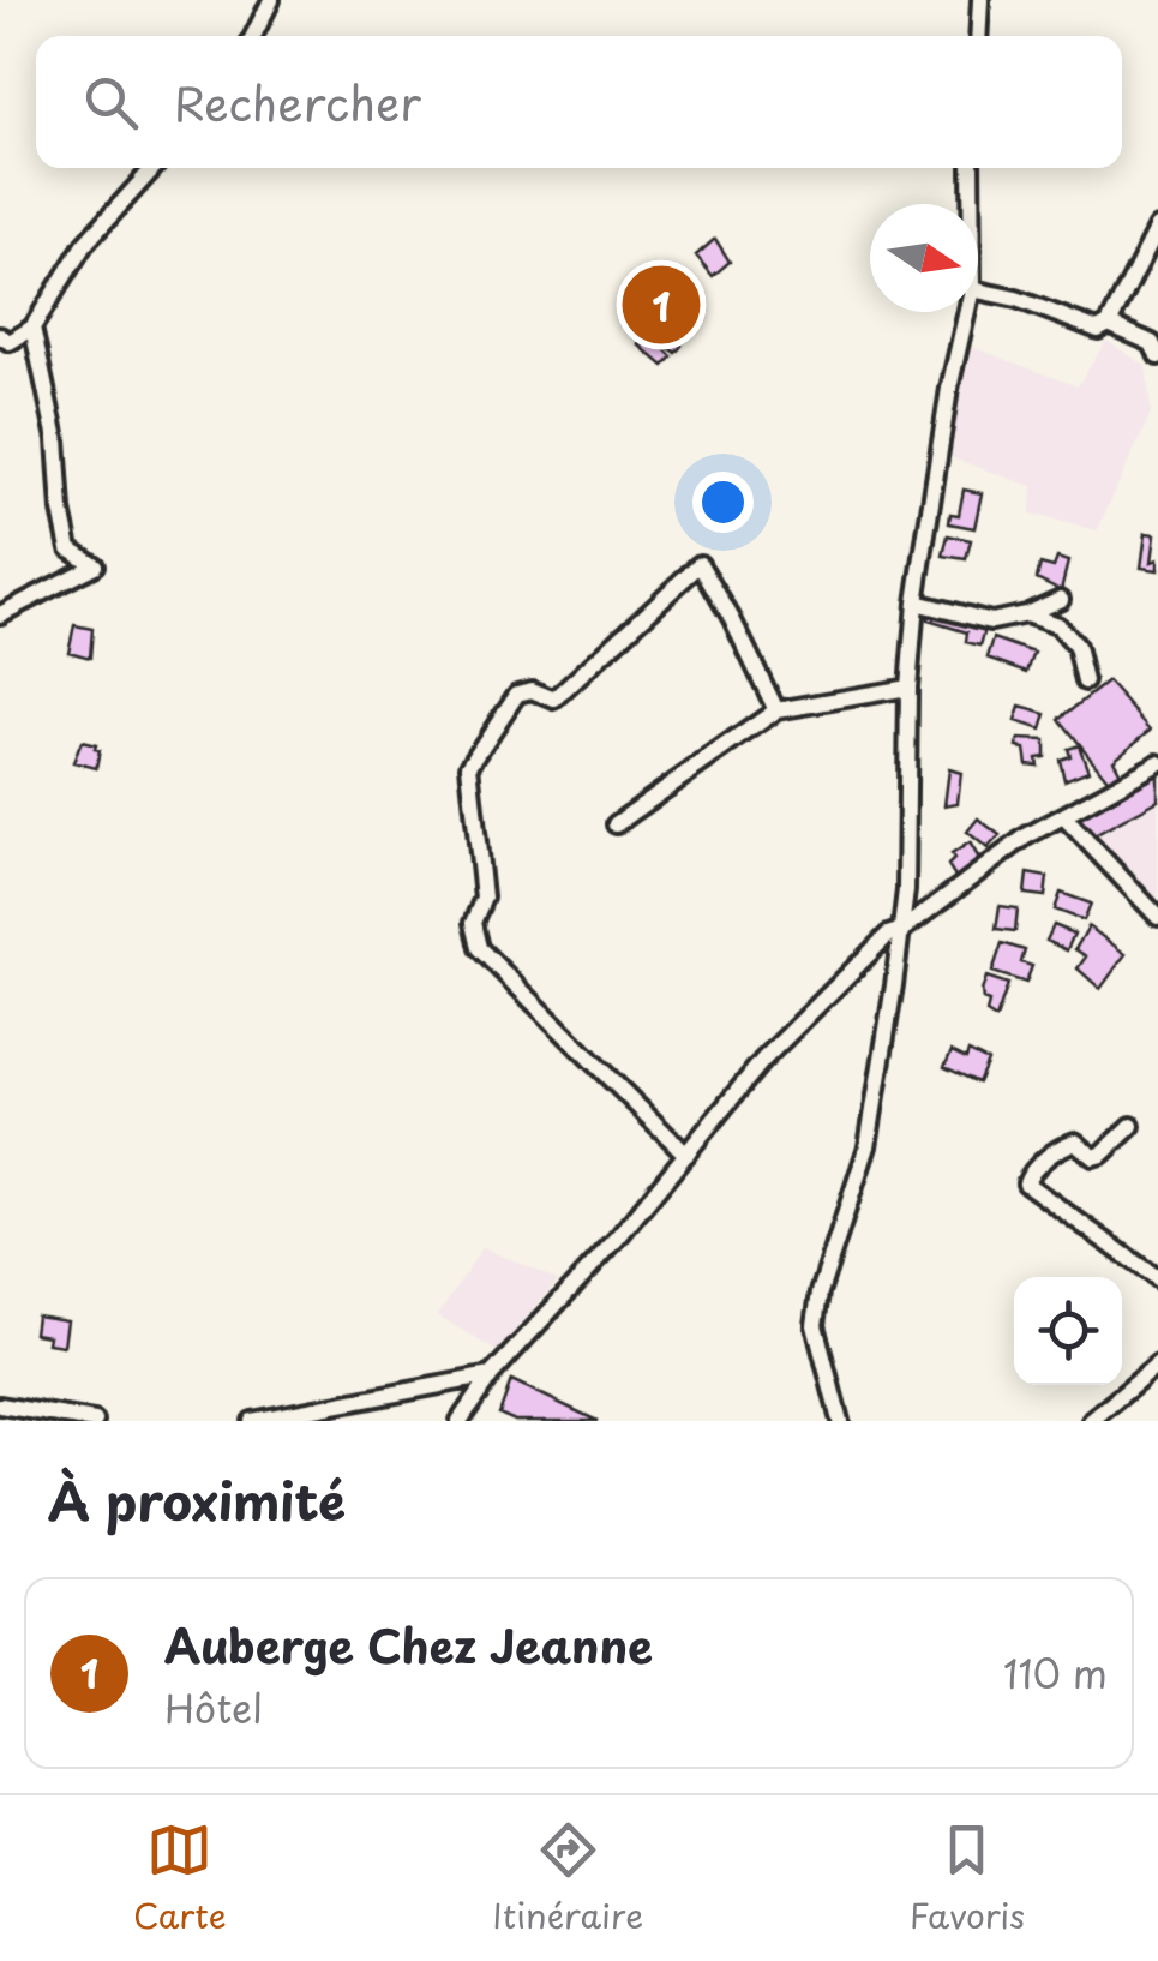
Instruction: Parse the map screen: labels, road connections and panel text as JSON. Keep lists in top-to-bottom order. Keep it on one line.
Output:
{"north":"right","page":{"search":"Rechercher","pins":"1","heading":"À proximité","list":[{"mark":"1","name":"Auberge Chez Jeanne","note":"Hôtel","value":"110 m"}],"nav":["Carte","Itinéraire","Favoris"]}}
